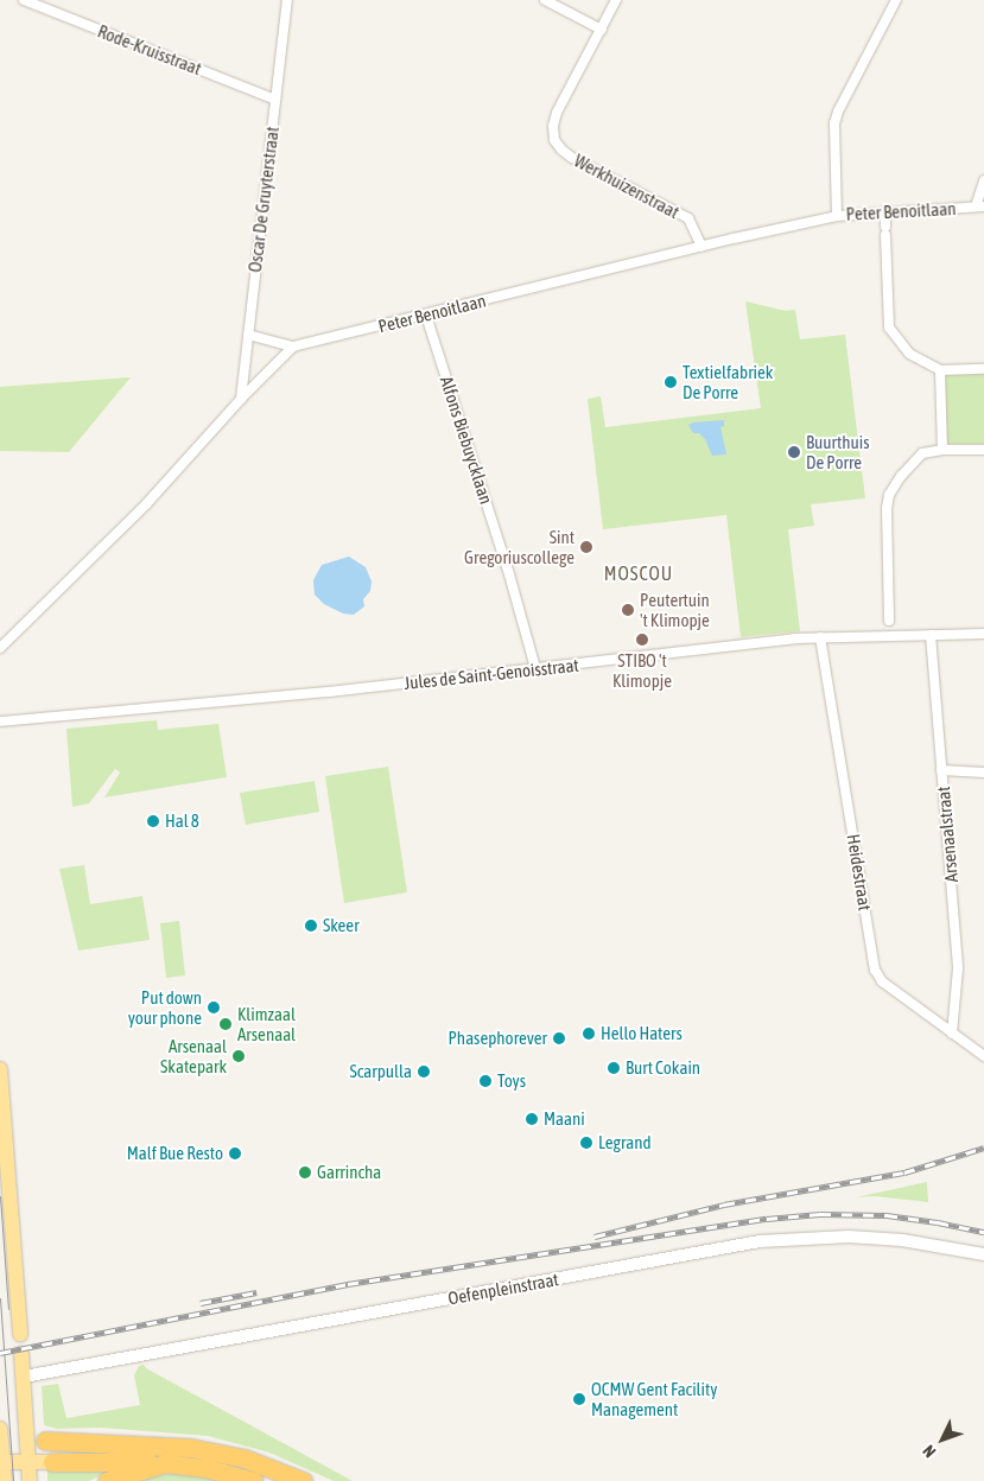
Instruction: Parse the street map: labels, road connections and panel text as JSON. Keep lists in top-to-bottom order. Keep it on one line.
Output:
{"streets":{"street":["Rode-Kruisstraat","Werkhuizenstraat","Oscar De Gruyterstraat","Peter Benoitlaan","Alfons Biebuycklaan","Jules de Saint-Genoisstraat","Arsenaalstraat","Heidestraat","Oefenpleinstraat"]},"crossings":[["Rode-Kruisstraat","Oscar De Gruyterstraat"],["Werkhuizenstraat","Peter Benoitlaan"],["Peter Benoitlaan","Alfons Biebuycklaan"],["Alfons Biebuycklaan","Jules de Saint-Genoisstraat"],["Jules de Saint-Genoisstraat","Arsenaalstraat"],["Jules de Saint-Genoisstraat","Heidestraat"],["Arsenaalstraat","Heidestraat"]],"districts":["MOSCOU"],"places":["Textielfabriek De Porre","Buurthuis De Porre","Sint Gregoriuscollege","Peutertuin 't Klimopje","STIBO 't Klimopje","Hal 8","Skeer","Put down your phone","Klimzaal Arsenaal","Hello Haters","Phasephorever","Arsenaal Skatepark","Burt Cokain","Scarpulla","Toys","Maani","Legrand","Malf Bue Resto","Garrincha","OCMW Gent Facility Management"],"north":"bottom left"}
